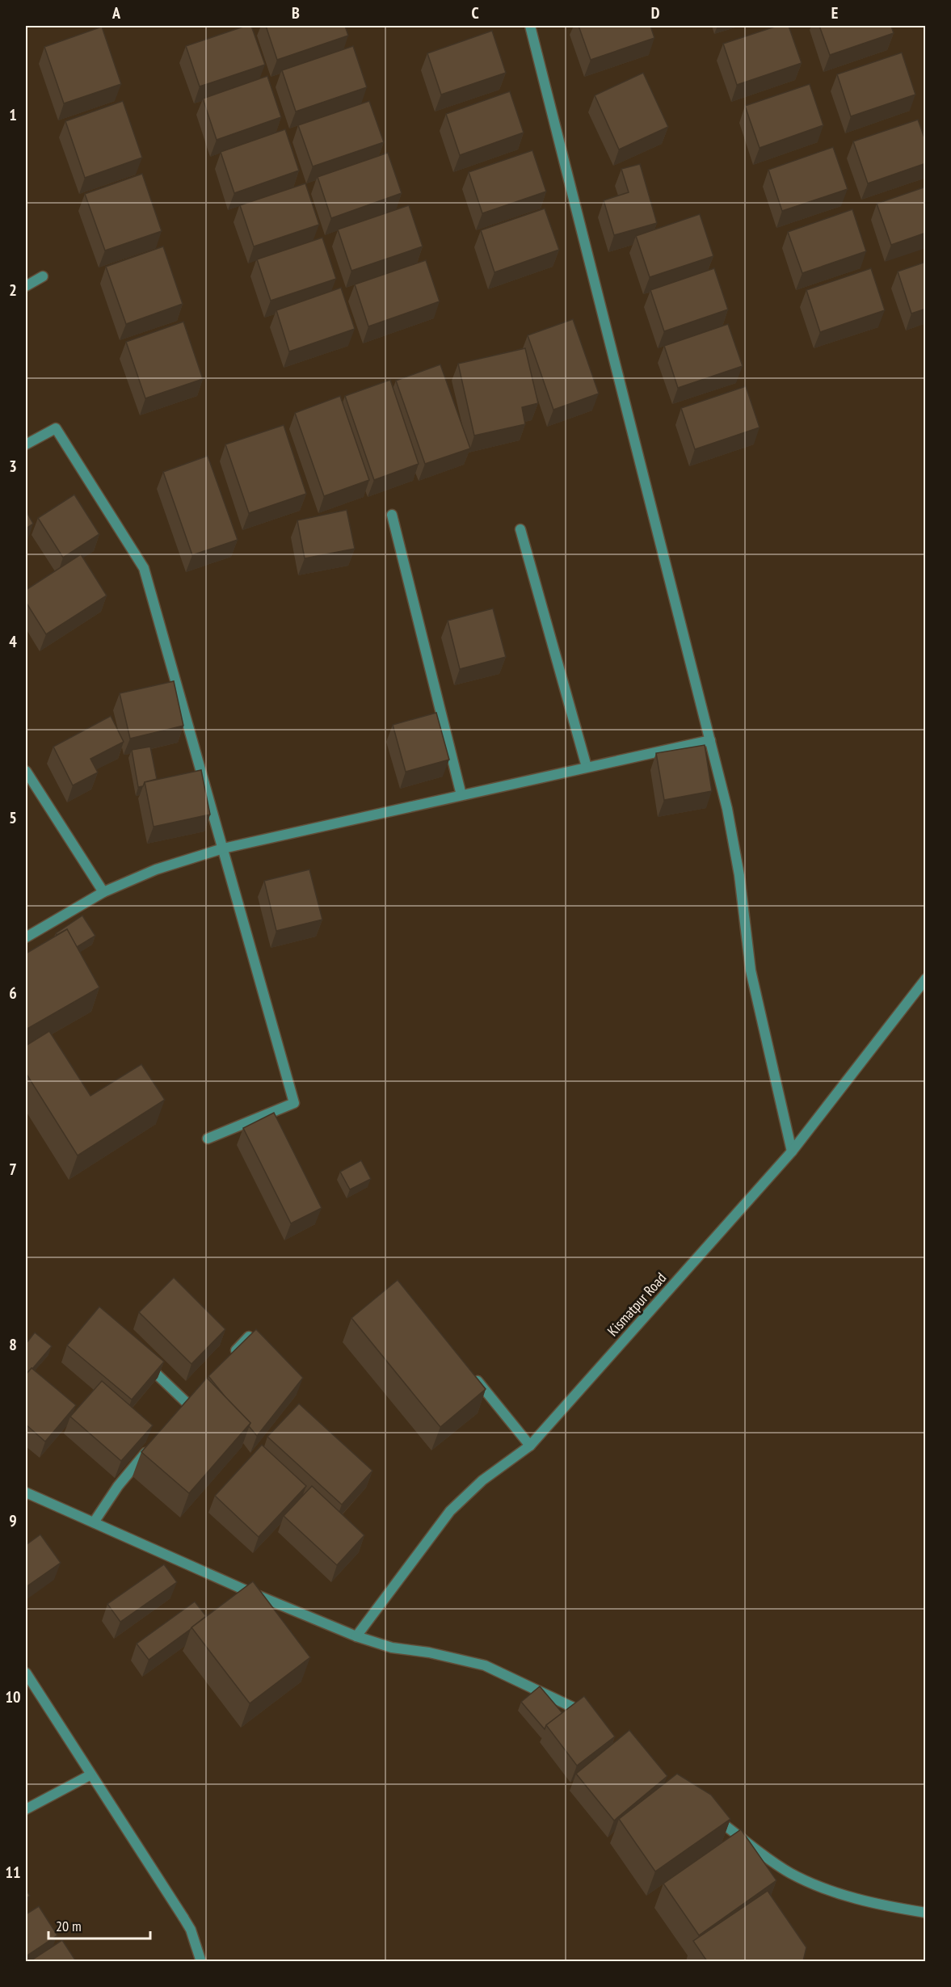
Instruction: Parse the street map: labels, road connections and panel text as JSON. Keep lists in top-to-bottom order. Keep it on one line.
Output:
{"streets":{"street":["Kismatpur Road"]},"scale_bar":"20 m","grid":{"columns":["A","B","C","D","E"],"rows":["1","2","3","4","5","6","7","8","9","10","11"]}}
